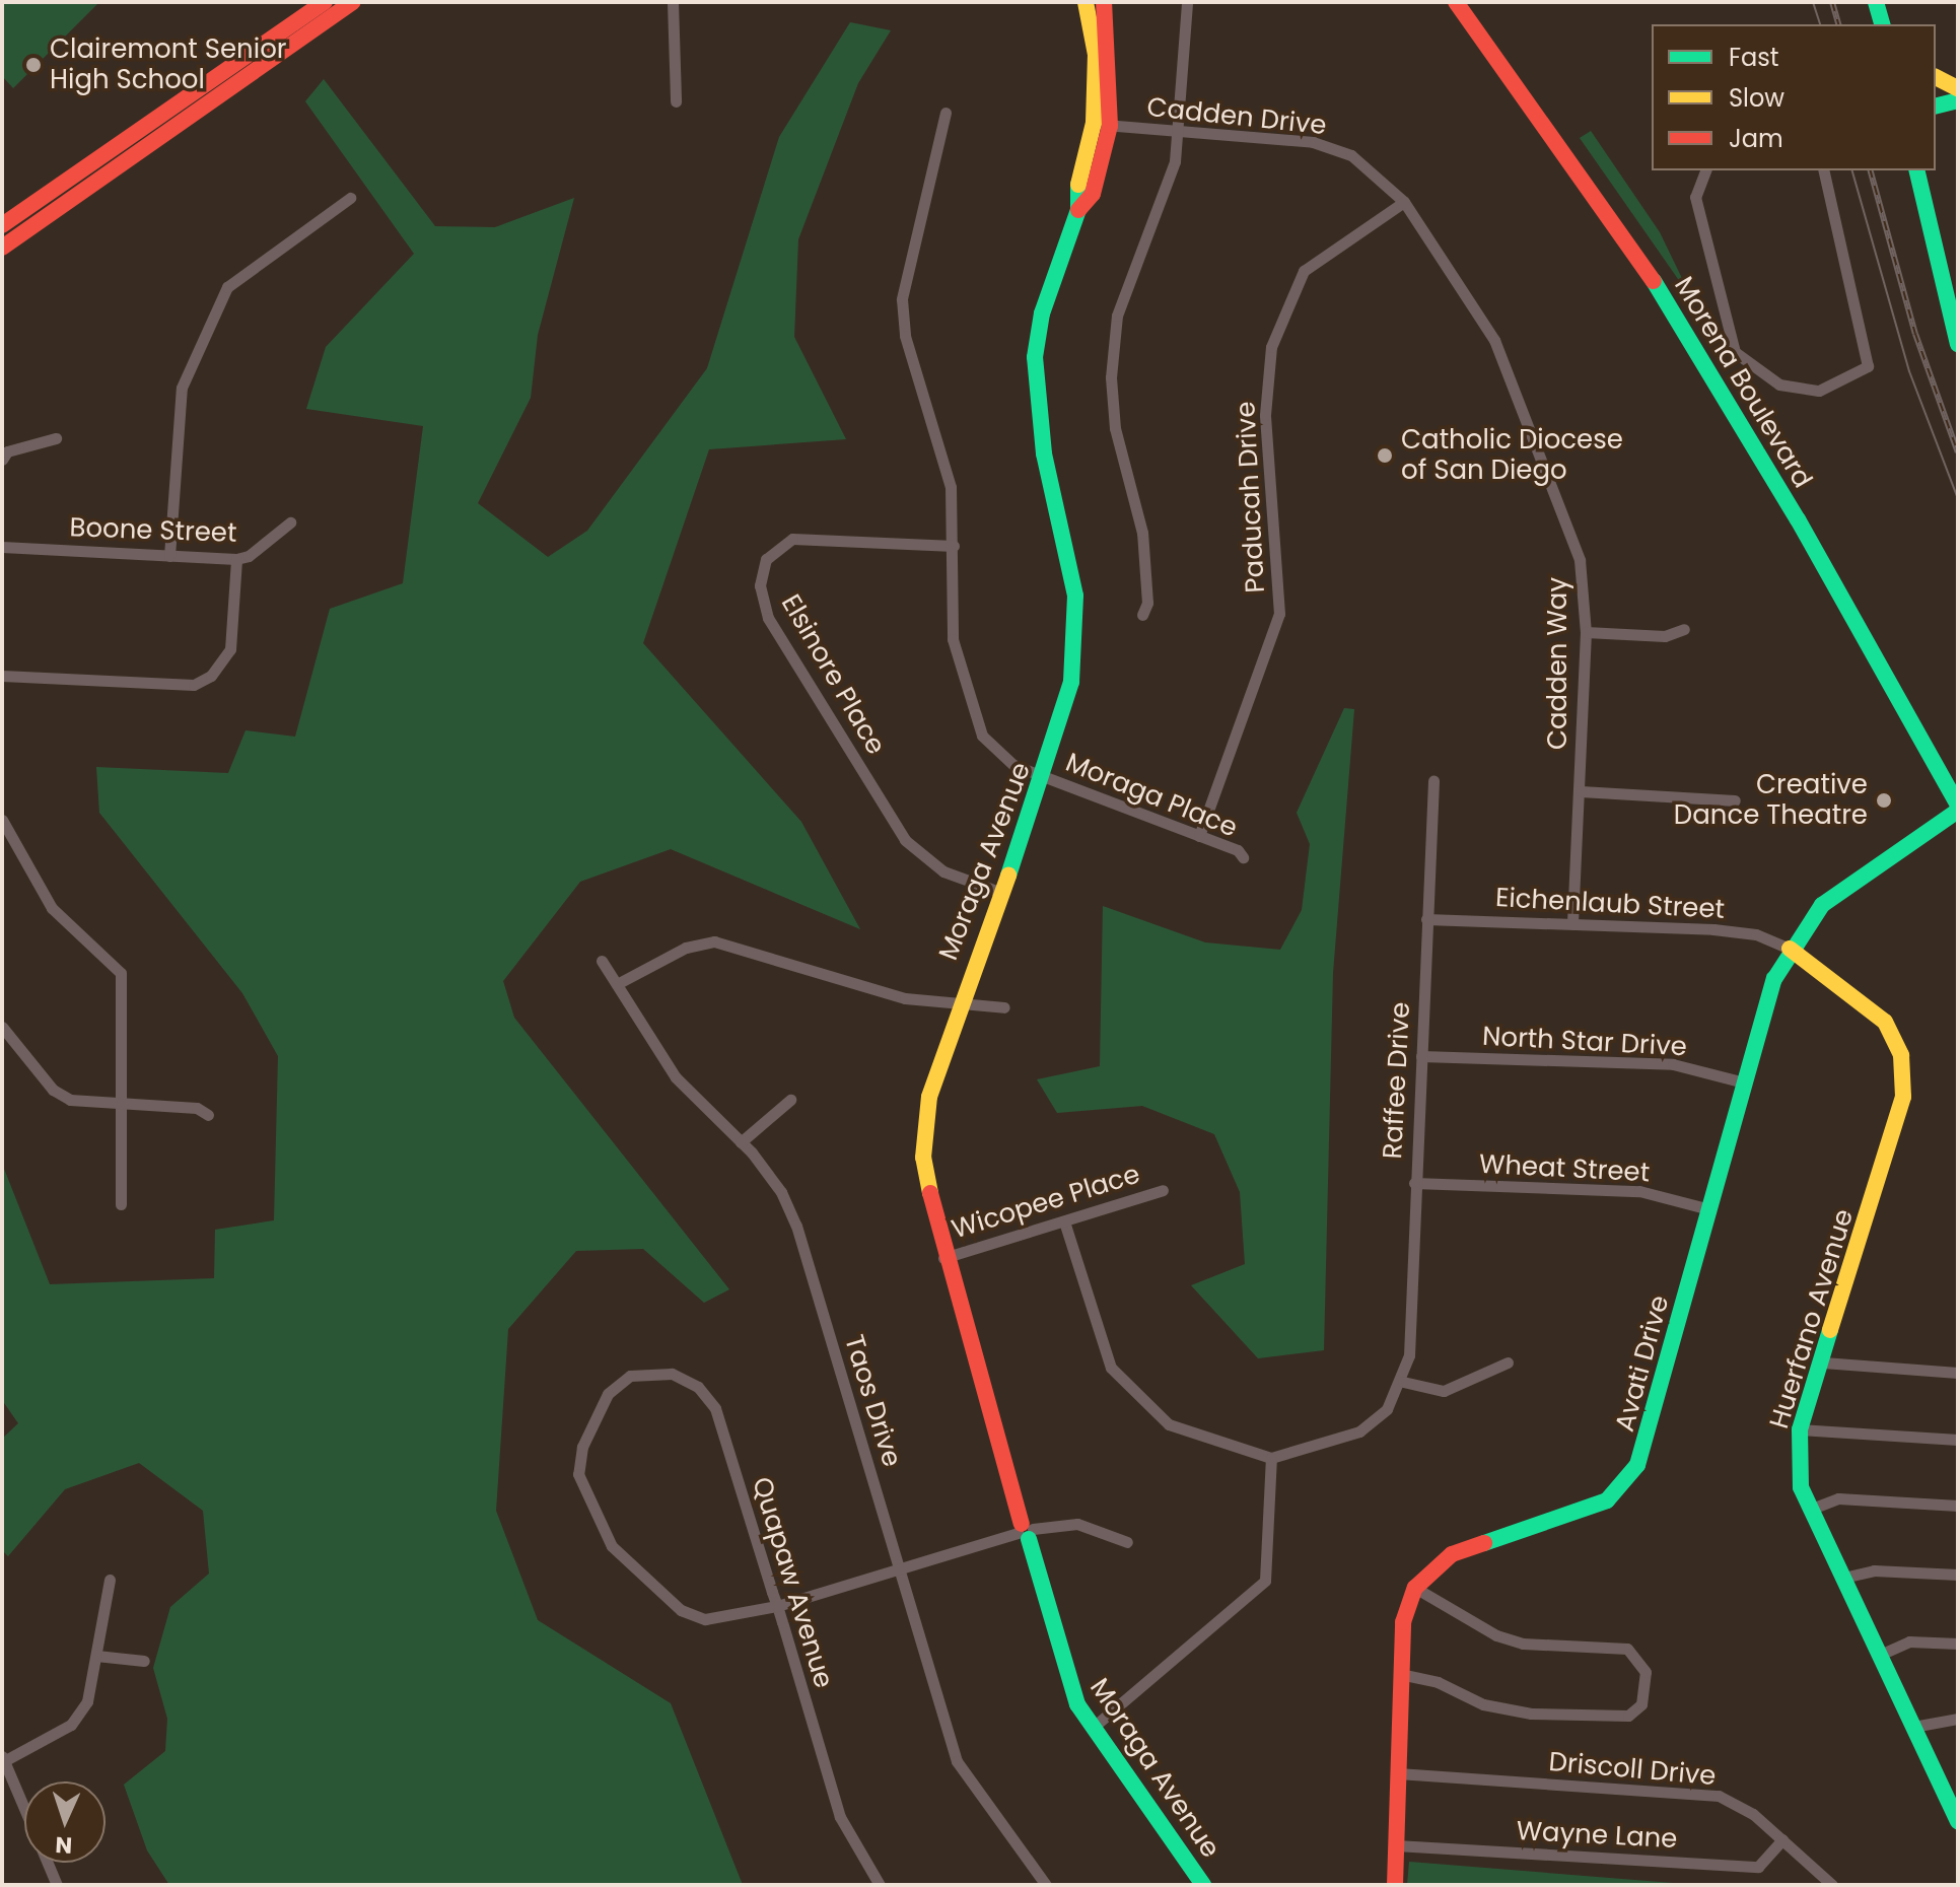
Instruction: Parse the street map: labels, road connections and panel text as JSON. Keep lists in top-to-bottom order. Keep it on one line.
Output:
{"streets":{"main road":["Morena Boulevard","Moraga Avenue","Huerfano Avenue","Avati Drive"],"street":["Cadden Drive","Paducah Drive","Boone Street","Cadden Way","Elsinore Place","Moraga Place","Eichenlaub Street","North Star Drive","Raffee Drive","Wheat Street","Wicopee Place","Taos Drive","Quapaw Avenue","Driscoll Drive","Wayne Lane"]},"crossings":[["Cadden Drive","Paducah Drive"],["Cadden Drive","Cadden Way"],["Cadden Drive","Moraga Avenue"],["Morena Boulevard","Avati Drive"],["Paducah Drive","Cadden Way"],["Paducah Drive","Moraga Place"],["Cadden Way","Eichenlaub Street"],["Elsinore Place","Moraga Place"],["Elsinore Place","Moraga Avenue"],["Moraga Place","Moraga Avenue"],["Moraga Avenue","Wicopee Place"],["Eichenlaub Street","Raffee Drive"],["Eichenlaub Street","Huerfano Avenue"],["Eichenlaub Street","Avati Drive"],["North Star Drive","Raffee Drive"],["North Star Drive","Avati Drive"],["Raffee Drive","Wheat Street"],["Wheat Street","Avati Drive"],["Huerfano Avenue","Avati Drive"],["Avati Drive","Driscoll Drive"],["Avati Drive","Wayne Lane"],["Driscoll Drive","Wayne Lane"]],"places":["Clairemont Senior High School","Catholic Diocese of San Diego","Creative Dance Theatre"],"legend":["Fast","Slow","Jam"],"north":"bottom"}
